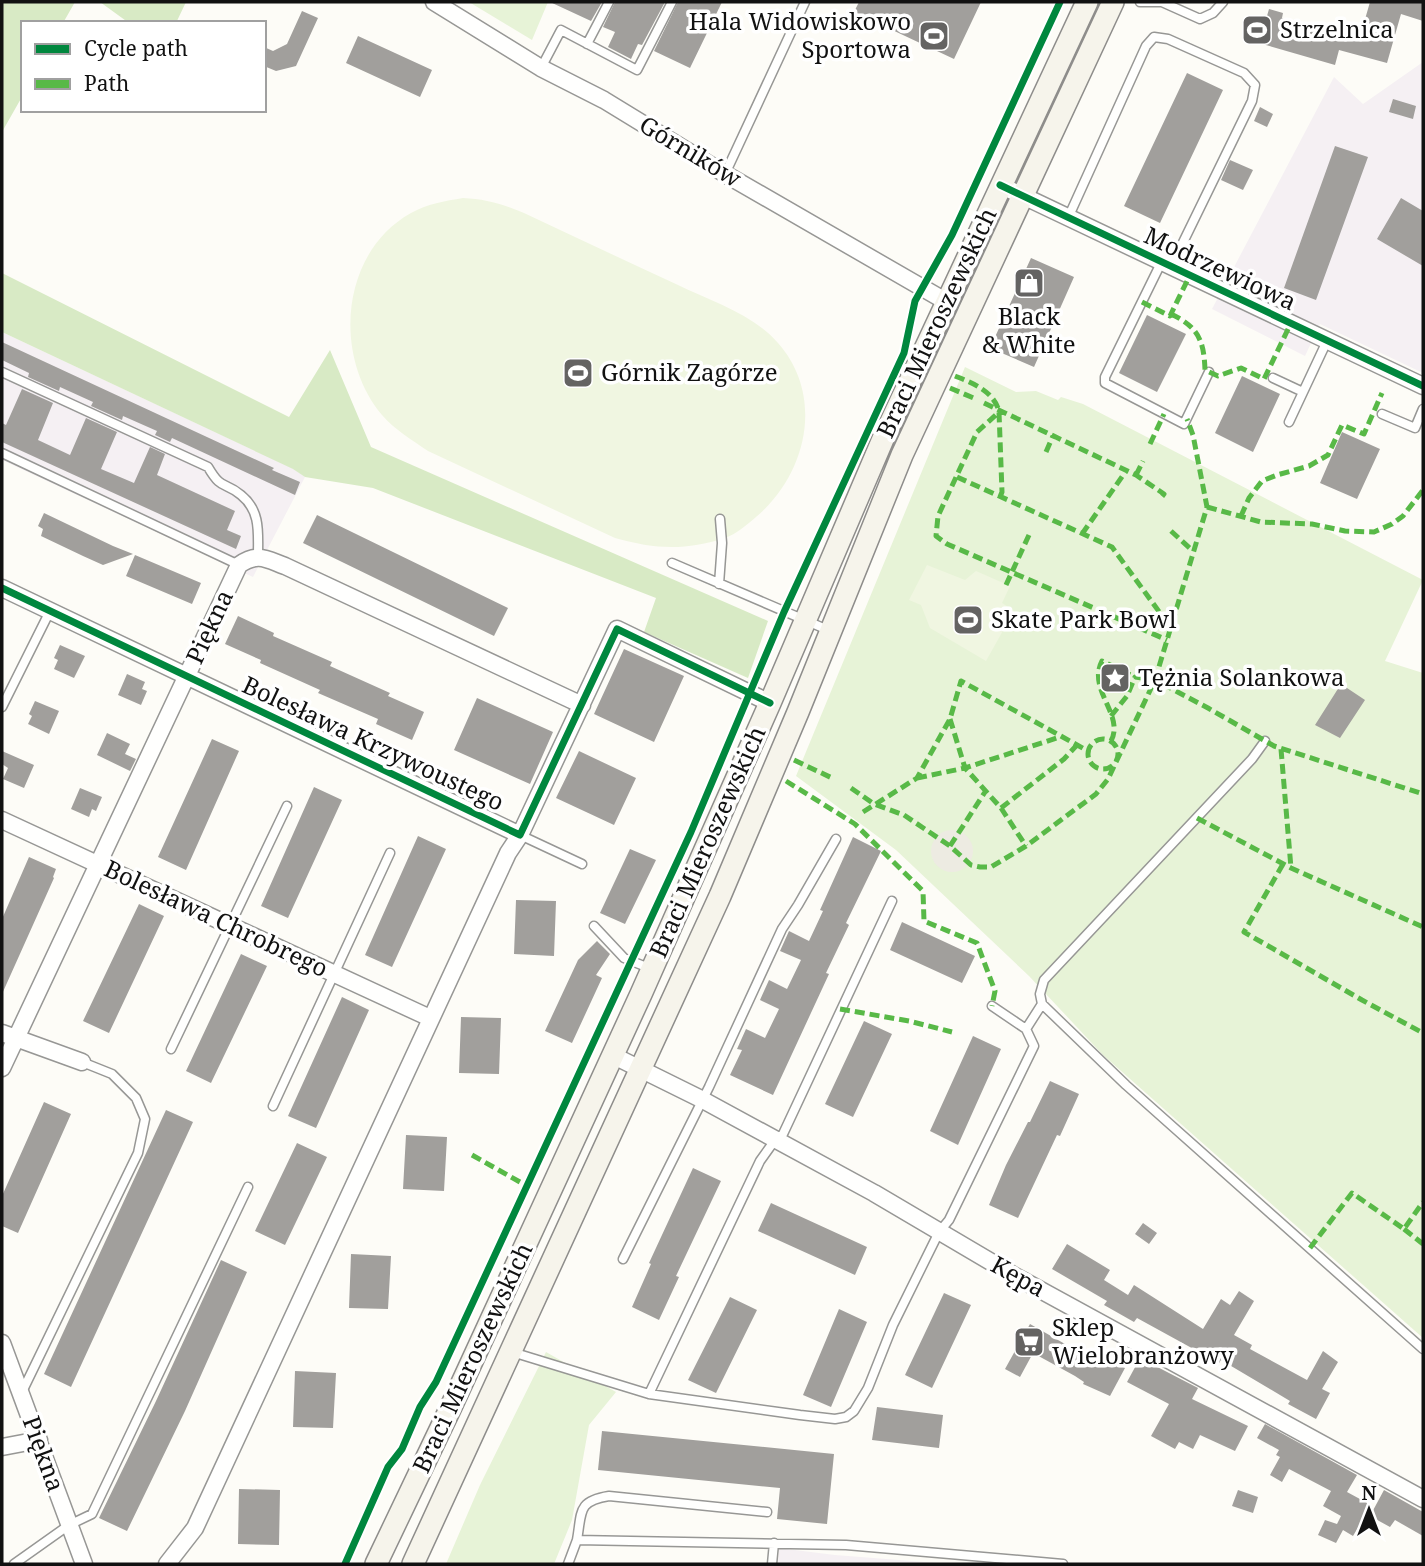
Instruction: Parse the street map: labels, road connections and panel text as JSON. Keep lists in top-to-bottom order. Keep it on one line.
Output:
{"streets":{"main road":["Braci Mieroszewskich"],"street":["Górników","Modrzewiowa","Piękna","Bolesława Krzywoustego","Bolesława Chrobrego","Kępa"]},"crossings":[["Górników","Braci Mieroszewskich"],["Modrzewiowa","Braci Mieroszewskich"],["Braci Mieroszewskich","Bolesława Krzywoustego"],["Braci Mieroszewskich","Kępa"],["Piękna","Bolesława Krzywoustego"],["Piękna","Bolesława Chrobrego"]],"places":{"sports":["Strzelnica","Hala Widowiskowo Sportowa","Górnik Zagórze","Skate Park Bowl"],"shop":["Black & White"],"place":["Tężnia Solankowa"],"supermarket":["Sklep Wielobranżowy"]},"legend":["Cycle path","Path"],"north":"top"}
